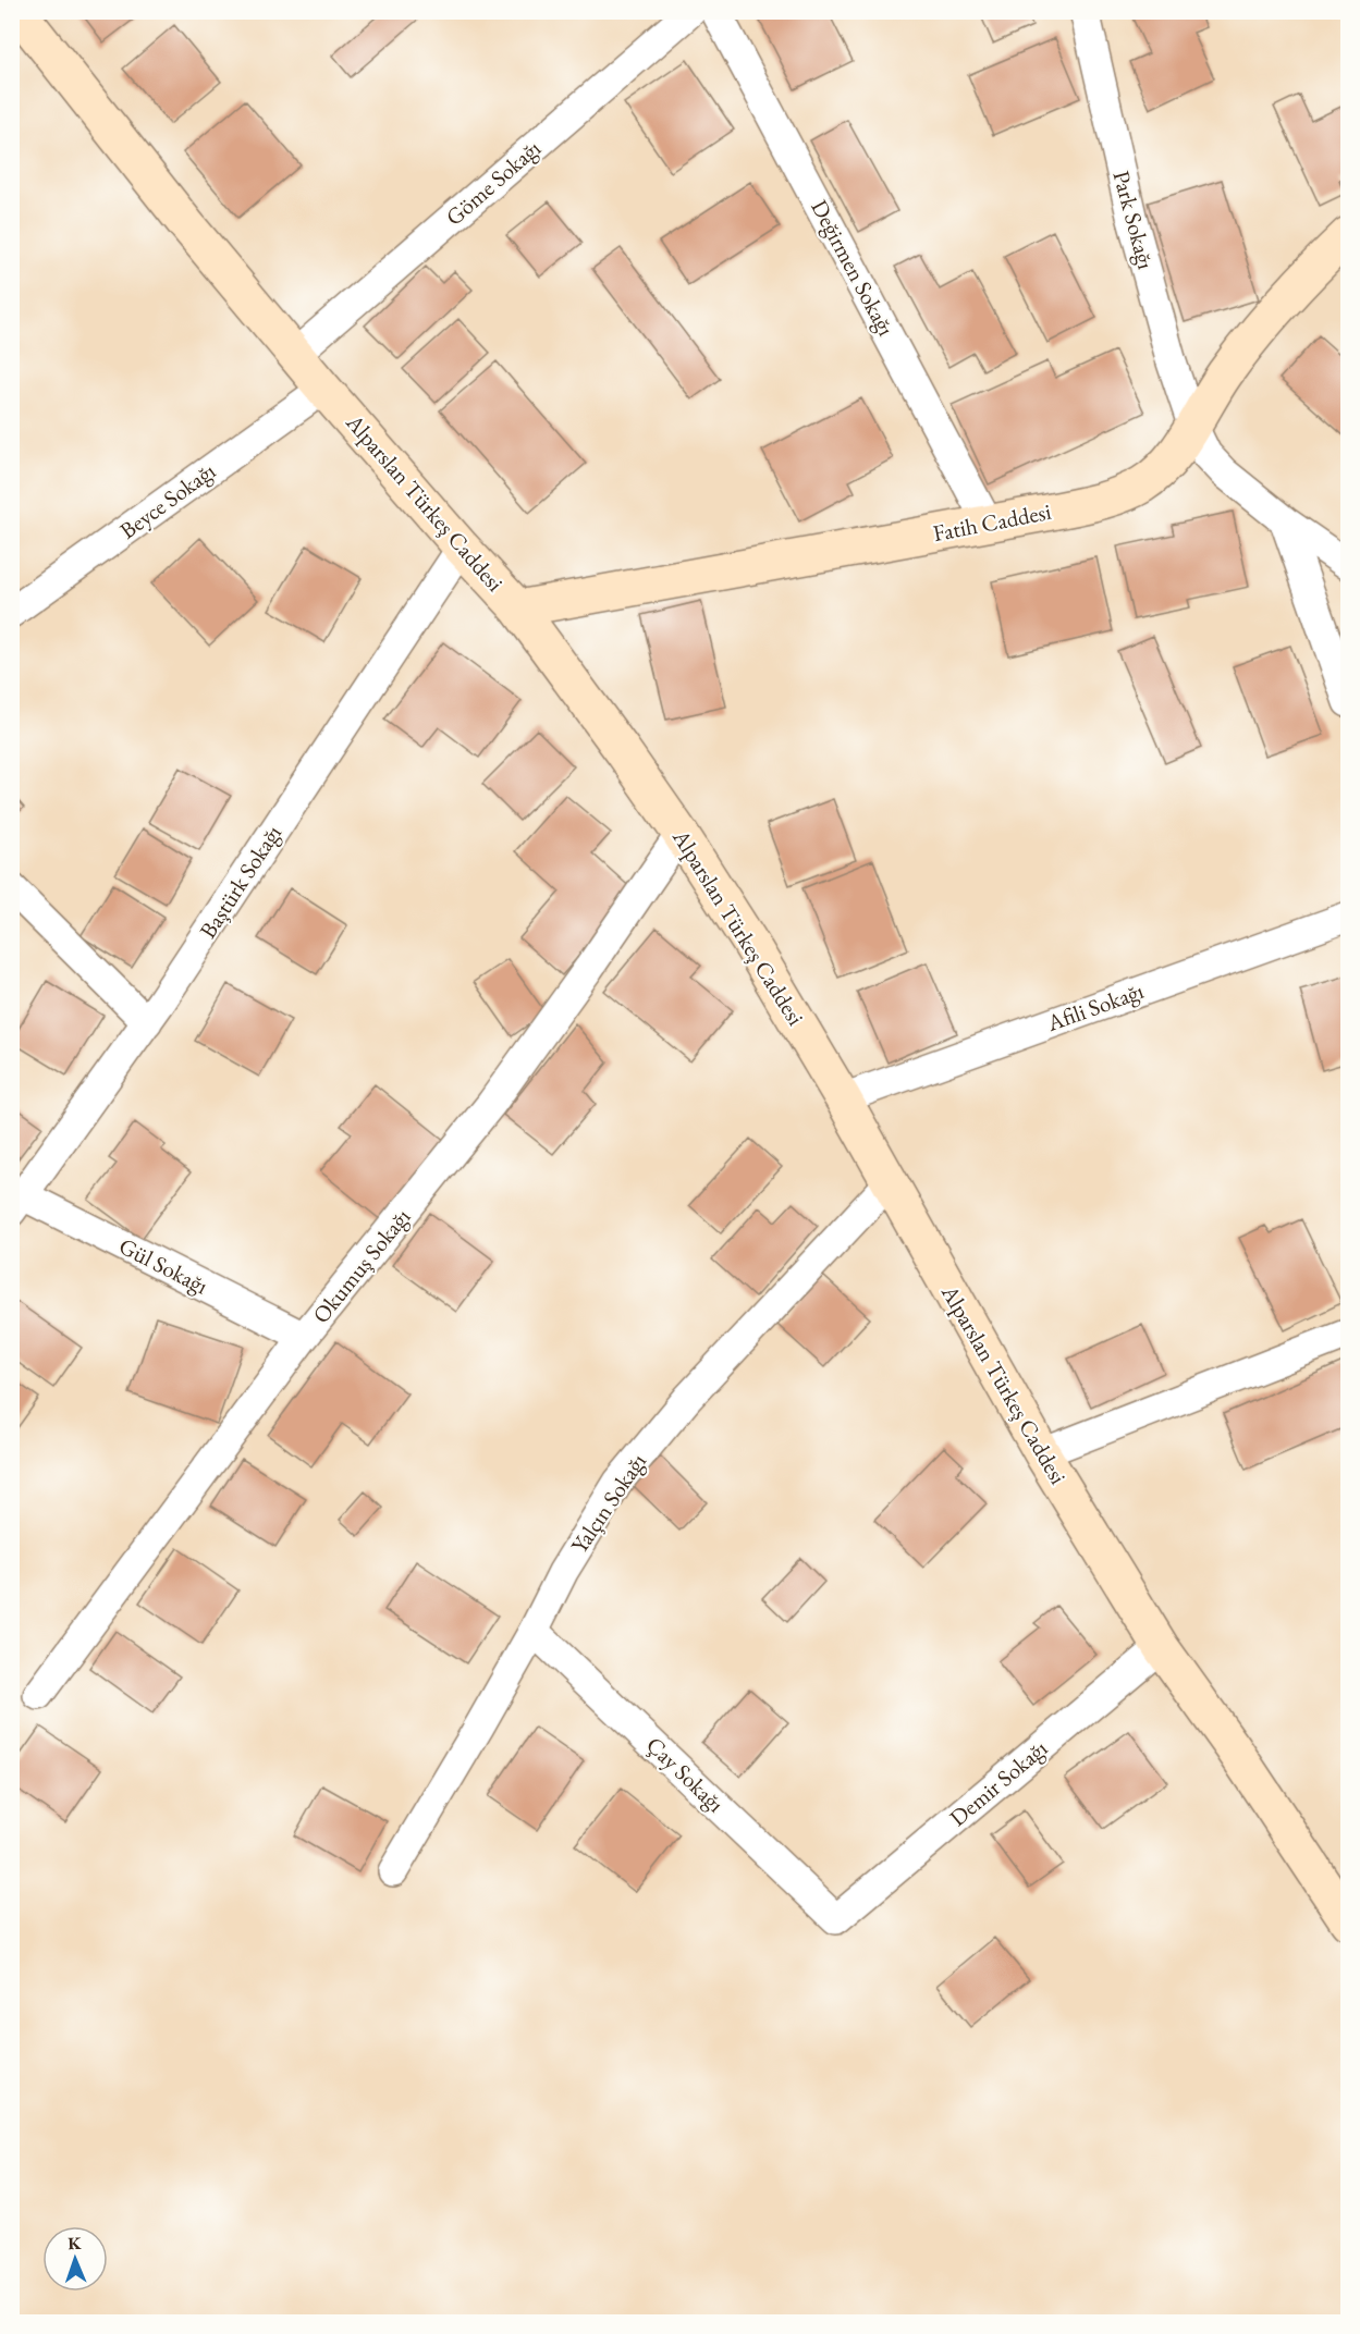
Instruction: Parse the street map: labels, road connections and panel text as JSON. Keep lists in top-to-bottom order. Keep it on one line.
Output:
{"streets":{"street":["Göme Sokağı","Park Sokağı","Değirmen Sokağı","Beyce Sokağı","Alparslan Türkeş Caddesi","Fatih Caddesi","Baştürk Sokağı","Afili Sokağı","Gül Sokağı","Okumuş Sokağı","Yalçın Sokağı","Çay Sokağı","Demir Sokağı"]},"crossings":[["Göme Sokağı","Alparslan Türkeş Caddesi"],["Park Sokağı","Fatih Caddesi"],["Değirmen Sokağı","Fatih Caddesi"],["Beyce Sokağı","Alparslan Türkeş Caddesi"],["Alparslan Türkeş Caddesi","Fatih Caddesi"],["Alparslan Türkeş Caddesi","Baştürk Sokağı"],["Alparslan Türkeş Caddesi","Afili Sokağı"],["Alparslan Türkeş Caddesi","Okumuş Sokağı"],["Alparslan Türkeş Caddesi","Yalçın Sokağı"],["Alparslan Türkeş Caddesi","Demir Sokağı"],["Baştürk Sokağı","Gül Sokağı"],["Gül Sokağı","Okumuş Sokağı"],["Yalçın Sokağı","Çay Sokağı"],["Çay Sokağı","Demir Sokağı"]],"north":"top"}
